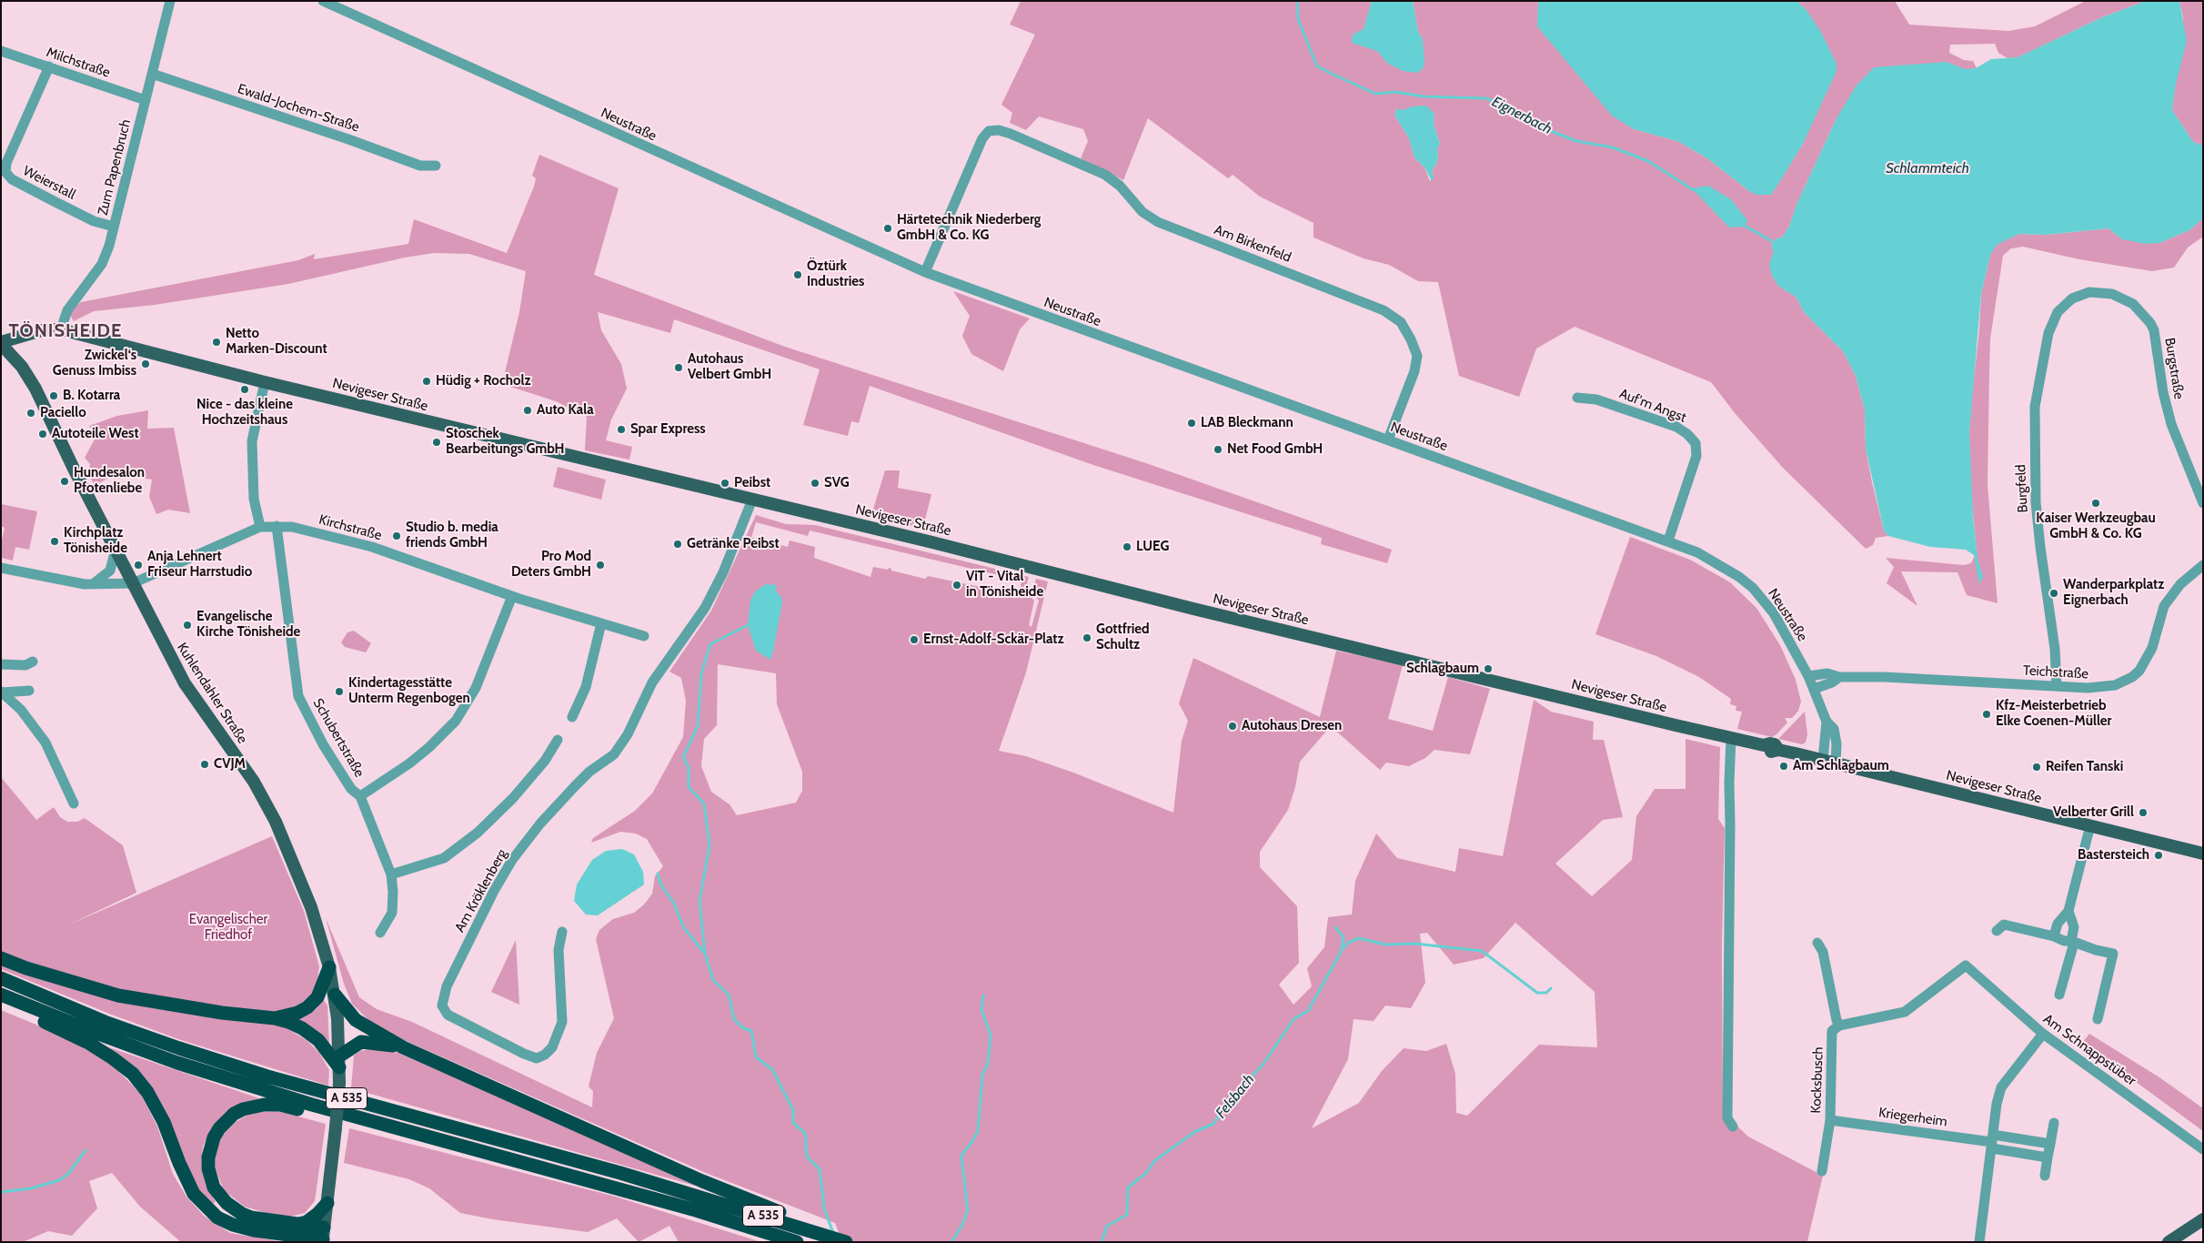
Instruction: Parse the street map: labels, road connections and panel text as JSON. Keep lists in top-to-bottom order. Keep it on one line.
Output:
{"streets":{"highway":["A 535"],"main road":["Nevigeser Straße","Kuhlendahler Straße"],"street":["Milchstraße","Ewald-Jochem-Straße","Neustraße","Zum Papenbruch","Weierstall","Am Birkenfeld","Burgstraße","Auf'm Angst","Burgfeld","Kirchstraße","Teichstraße","Schubertstraße","Am Kröklenberg","Am Schnappstüber","Kocksbusch","Kriegerheim"]},"crossings":[["Milchstraße","Zum Papenbruch"],["Milchstraße","Weierstall"],["Ewald-Jochem-Straße","Zum Papenbruch"],["Neustraße","Am Birkenfeld"],["Neustraße","Nevigeser Straße"],["Neustraße","Auf'm Angst"],["Neustraße","Teichstraße"],["Zum Papenbruch","Weierstall"],["Zum Papenbruch","Nevigeser Straße"],["Burgstraße","Burgfeld"],["Nevigeser Straße","Kuhlendahler Straße"],["Nevigeser Straße","Am Kröklenberg"],["Burgfeld","Teichstraße"],["Kirchstraße","Kuhlendahler Straße"],["Kirchstraße","Schubertstraße"],["Am Schnappstüber","Kocksbusch"],["Kocksbusch","Kriegerheim"]],"districts":["TÖNISHEIDE"],"water":["Eignerbach","Schlammteich","Felsbach"],"parks":["Evangelischer Friedhof"],"places":["Härtetechnik Niederberg GmbH & Co. KG","Öztürk Industries","Netto Marken-Discount","Zwickel‘s Genuss Imbiss","Autohaus Velbert GmbH","Hüdig + Rocholz","Nice - das kleine Hochzeitshaus","B. Kotarra","Auto Kala","Paciello","LAB Bleckmann","Spar Express","Autoteile West","Stoschek Bearbeitungs GmbH","Net Food GmbH","Hundesalon Pfotenliebe","Peibst","SVG","Kaiser Werkzeugbau GmbH & Co. KG","Studio b. media friends GmbH","Kirchplatz Tönisheide","Getränke Peibst","LUEG","Anja Lehnert Friseur Harrstudio","Pro Mod Deters GmbH","ViT - Vital in Tönisheide","Wanderparkplatz Eignerbach","Evangelische Kirche Tönisheide","Gottfried Schultz","Ernst-Adolf-Sckär-Platz","Schlagbaum","Kindertagesstätte Unterm Regenbogen","Kfz-Meisterbetrieb Elke Coenen-Müller","Autohaus Dresen","CVJM","Am Schlagbaum","Reifen Tanski","Velberter Grill","Bastersteich"]}
